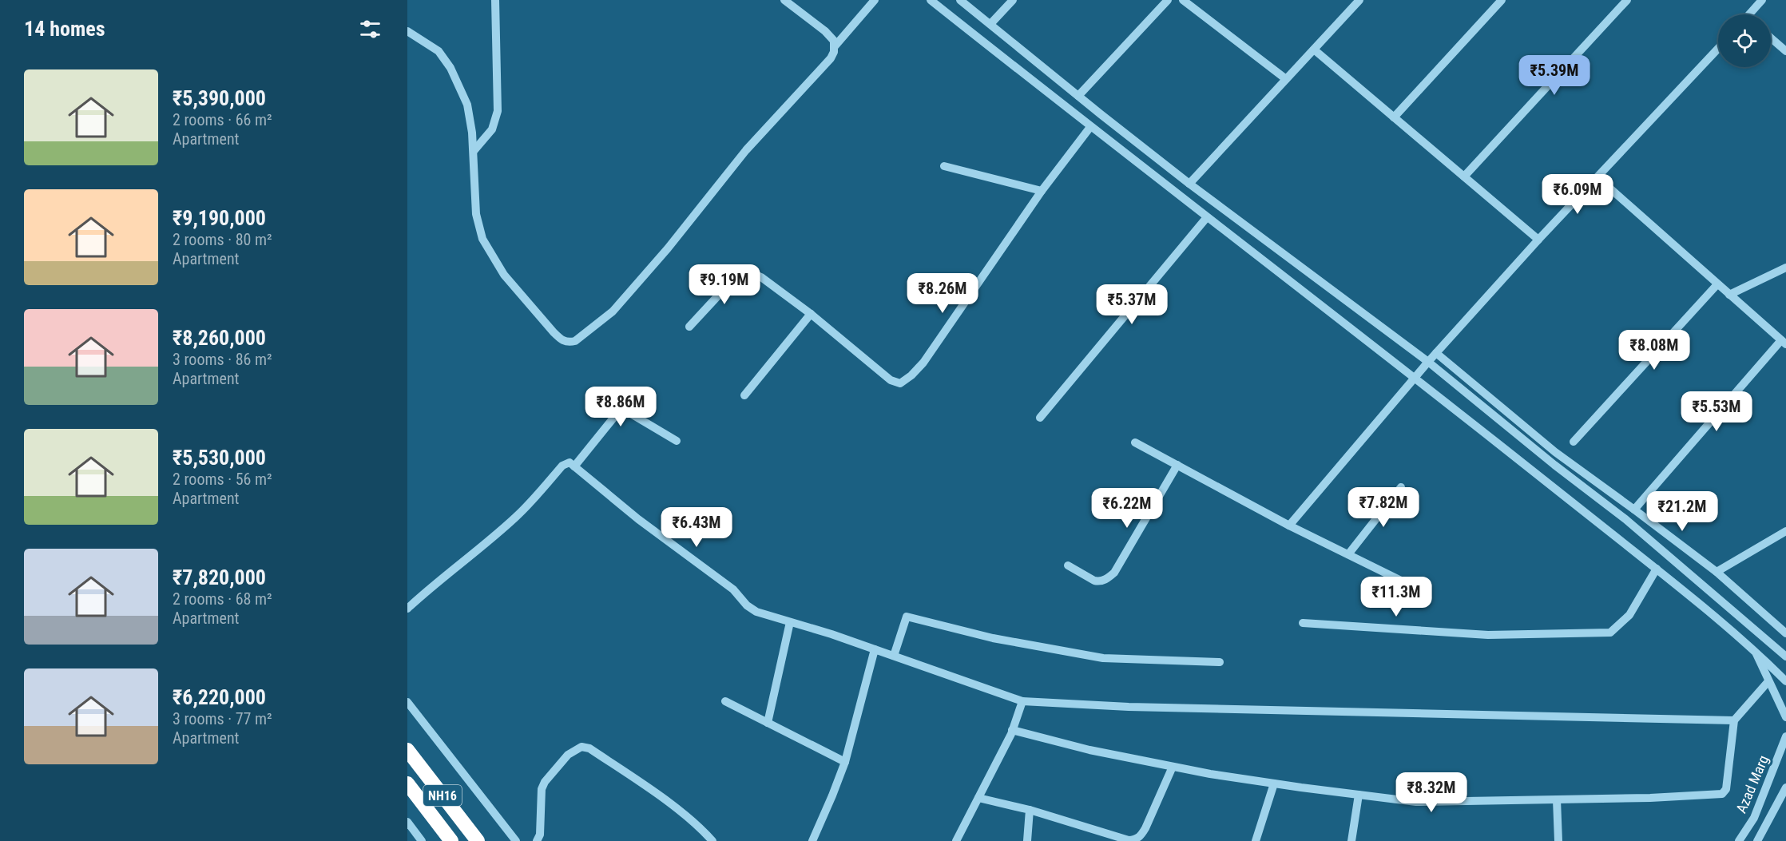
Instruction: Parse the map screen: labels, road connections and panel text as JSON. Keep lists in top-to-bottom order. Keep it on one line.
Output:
{"streets":{"highway":["NH16"],"street":["Azad Marg"]},"page":{"heading":"14 homes","price":["₹5.39M","₹6.09M","₹9.19M","₹8.26M","₹5.37M","₹8.08M","₹8.86M","₹5.53M","₹7.82M","₹6.22M","₹21.2M","₹6.43M","₹11.3M","₹8.32M"],"list":[{"name":"₹5,390,000","note":"2 rooms · 66 m² · Apartment"},{"name":"₹9,190,000","note":"2 rooms · 80 m² · Apartment"},{"name":"₹8,260,000","note":"3 rooms · 86 m² · Apartment"},{"name":"₹5,530,000","note":"2 rooms · 56 m² · Apartment"},{"name":"₹7,820,000","note":"2 rooms · 68 m² · Apartment"},{"name":"₹6,220,000","note":"3 rooms · 77 m² · Apartment"}]}}
